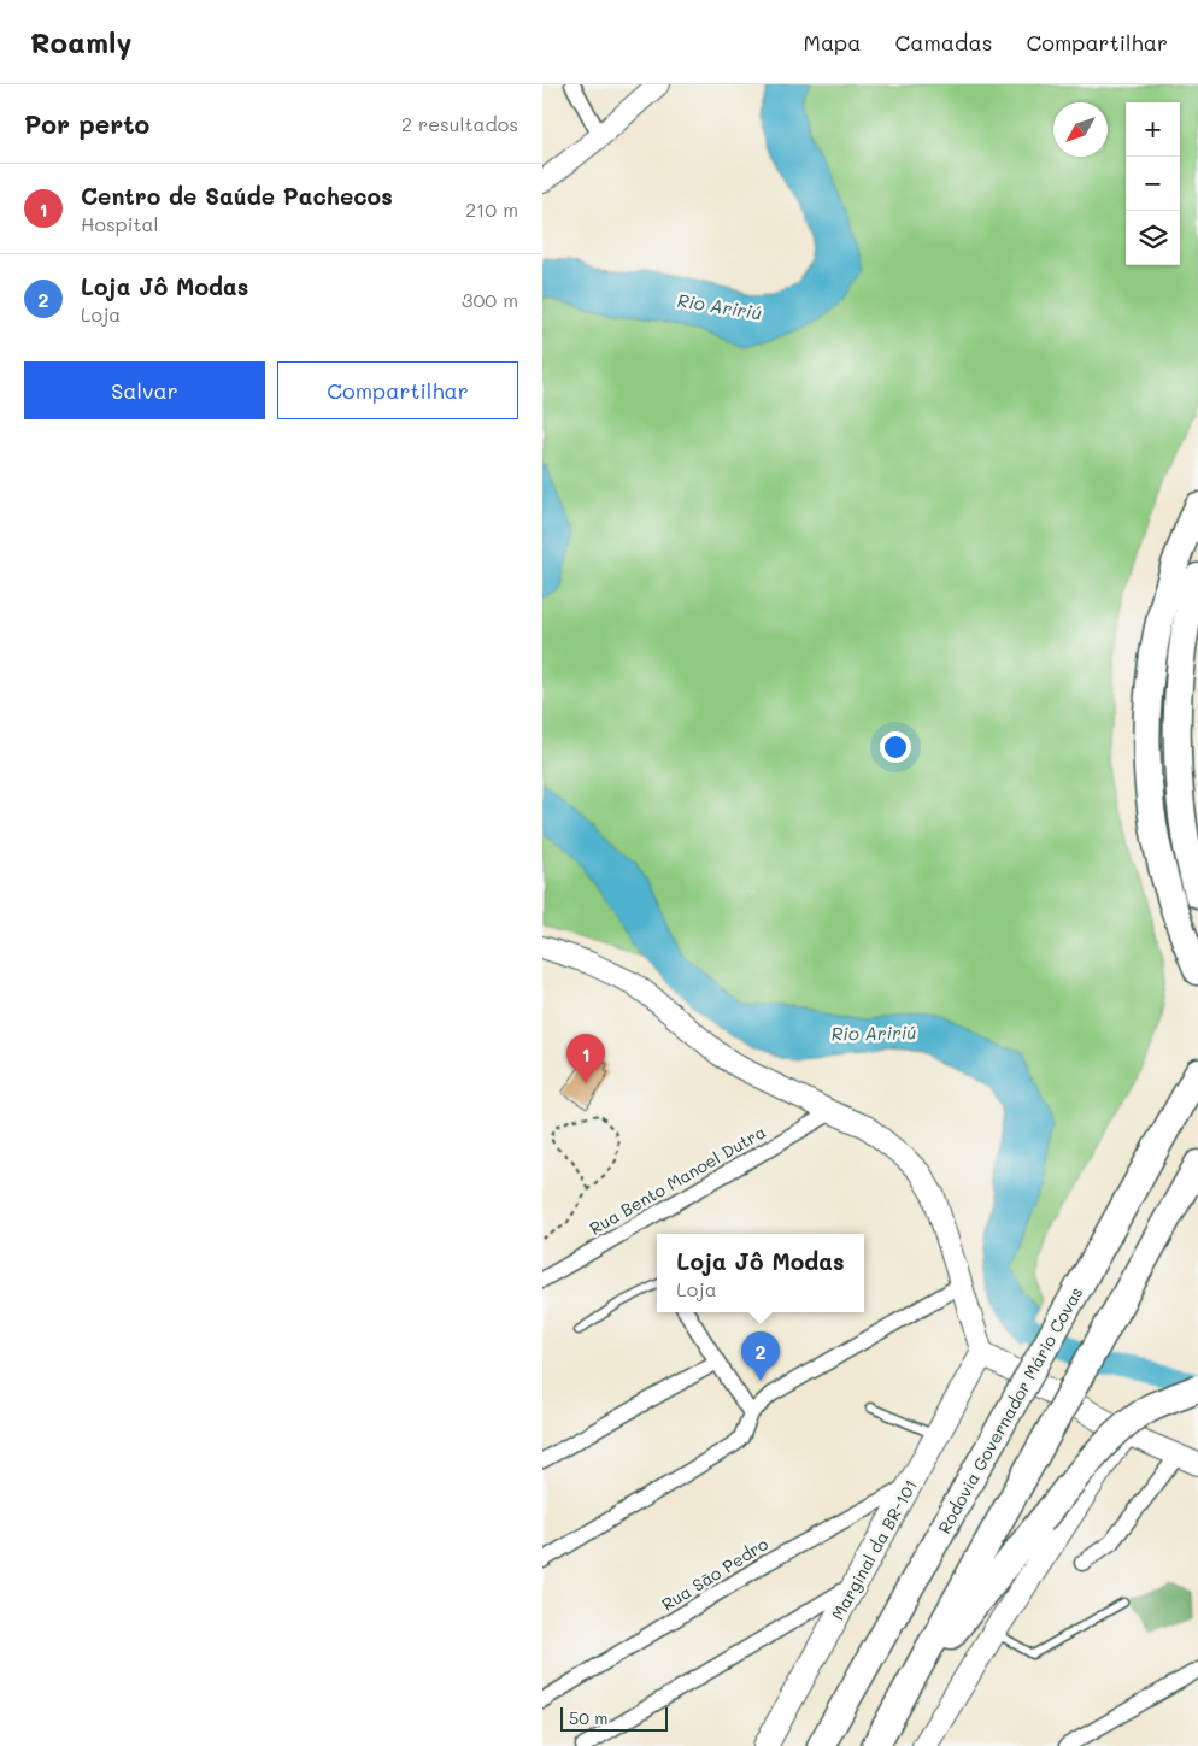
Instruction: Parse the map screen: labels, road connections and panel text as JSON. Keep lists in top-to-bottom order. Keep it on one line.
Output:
{"streets":{"highway":["Rodovia Governador Mário Covas"],"main road":["Marginal da BR-101"],"street":["Rua Bento Manoel Dutra","Rua São Pedro"]},"crossings":[["Marginal da BR-101","Rua São Pedro"]],"water":["Rio Aririú"],"scale_bar":"50 m","north":"bottom left","page":{"header":"Roamly","nav":["Mapa","Camadas","Compartilhar"],"heading":["Por perto","2 resultados"],"map_buttons":["+","−"],"list":[{"mark":"1","name":"Centro de Saúde Pachecos","note":"Hospital","value":"210 m"},{"mark":"2","name":"Loja Jô Modas","note":"Loja","value":"300 m"}],"buttons":["Salvar","Compartilhar"],"pins":["1","2"],"popup":["Loja Jô Modas","Loja"],"scale":"50 m"}}
